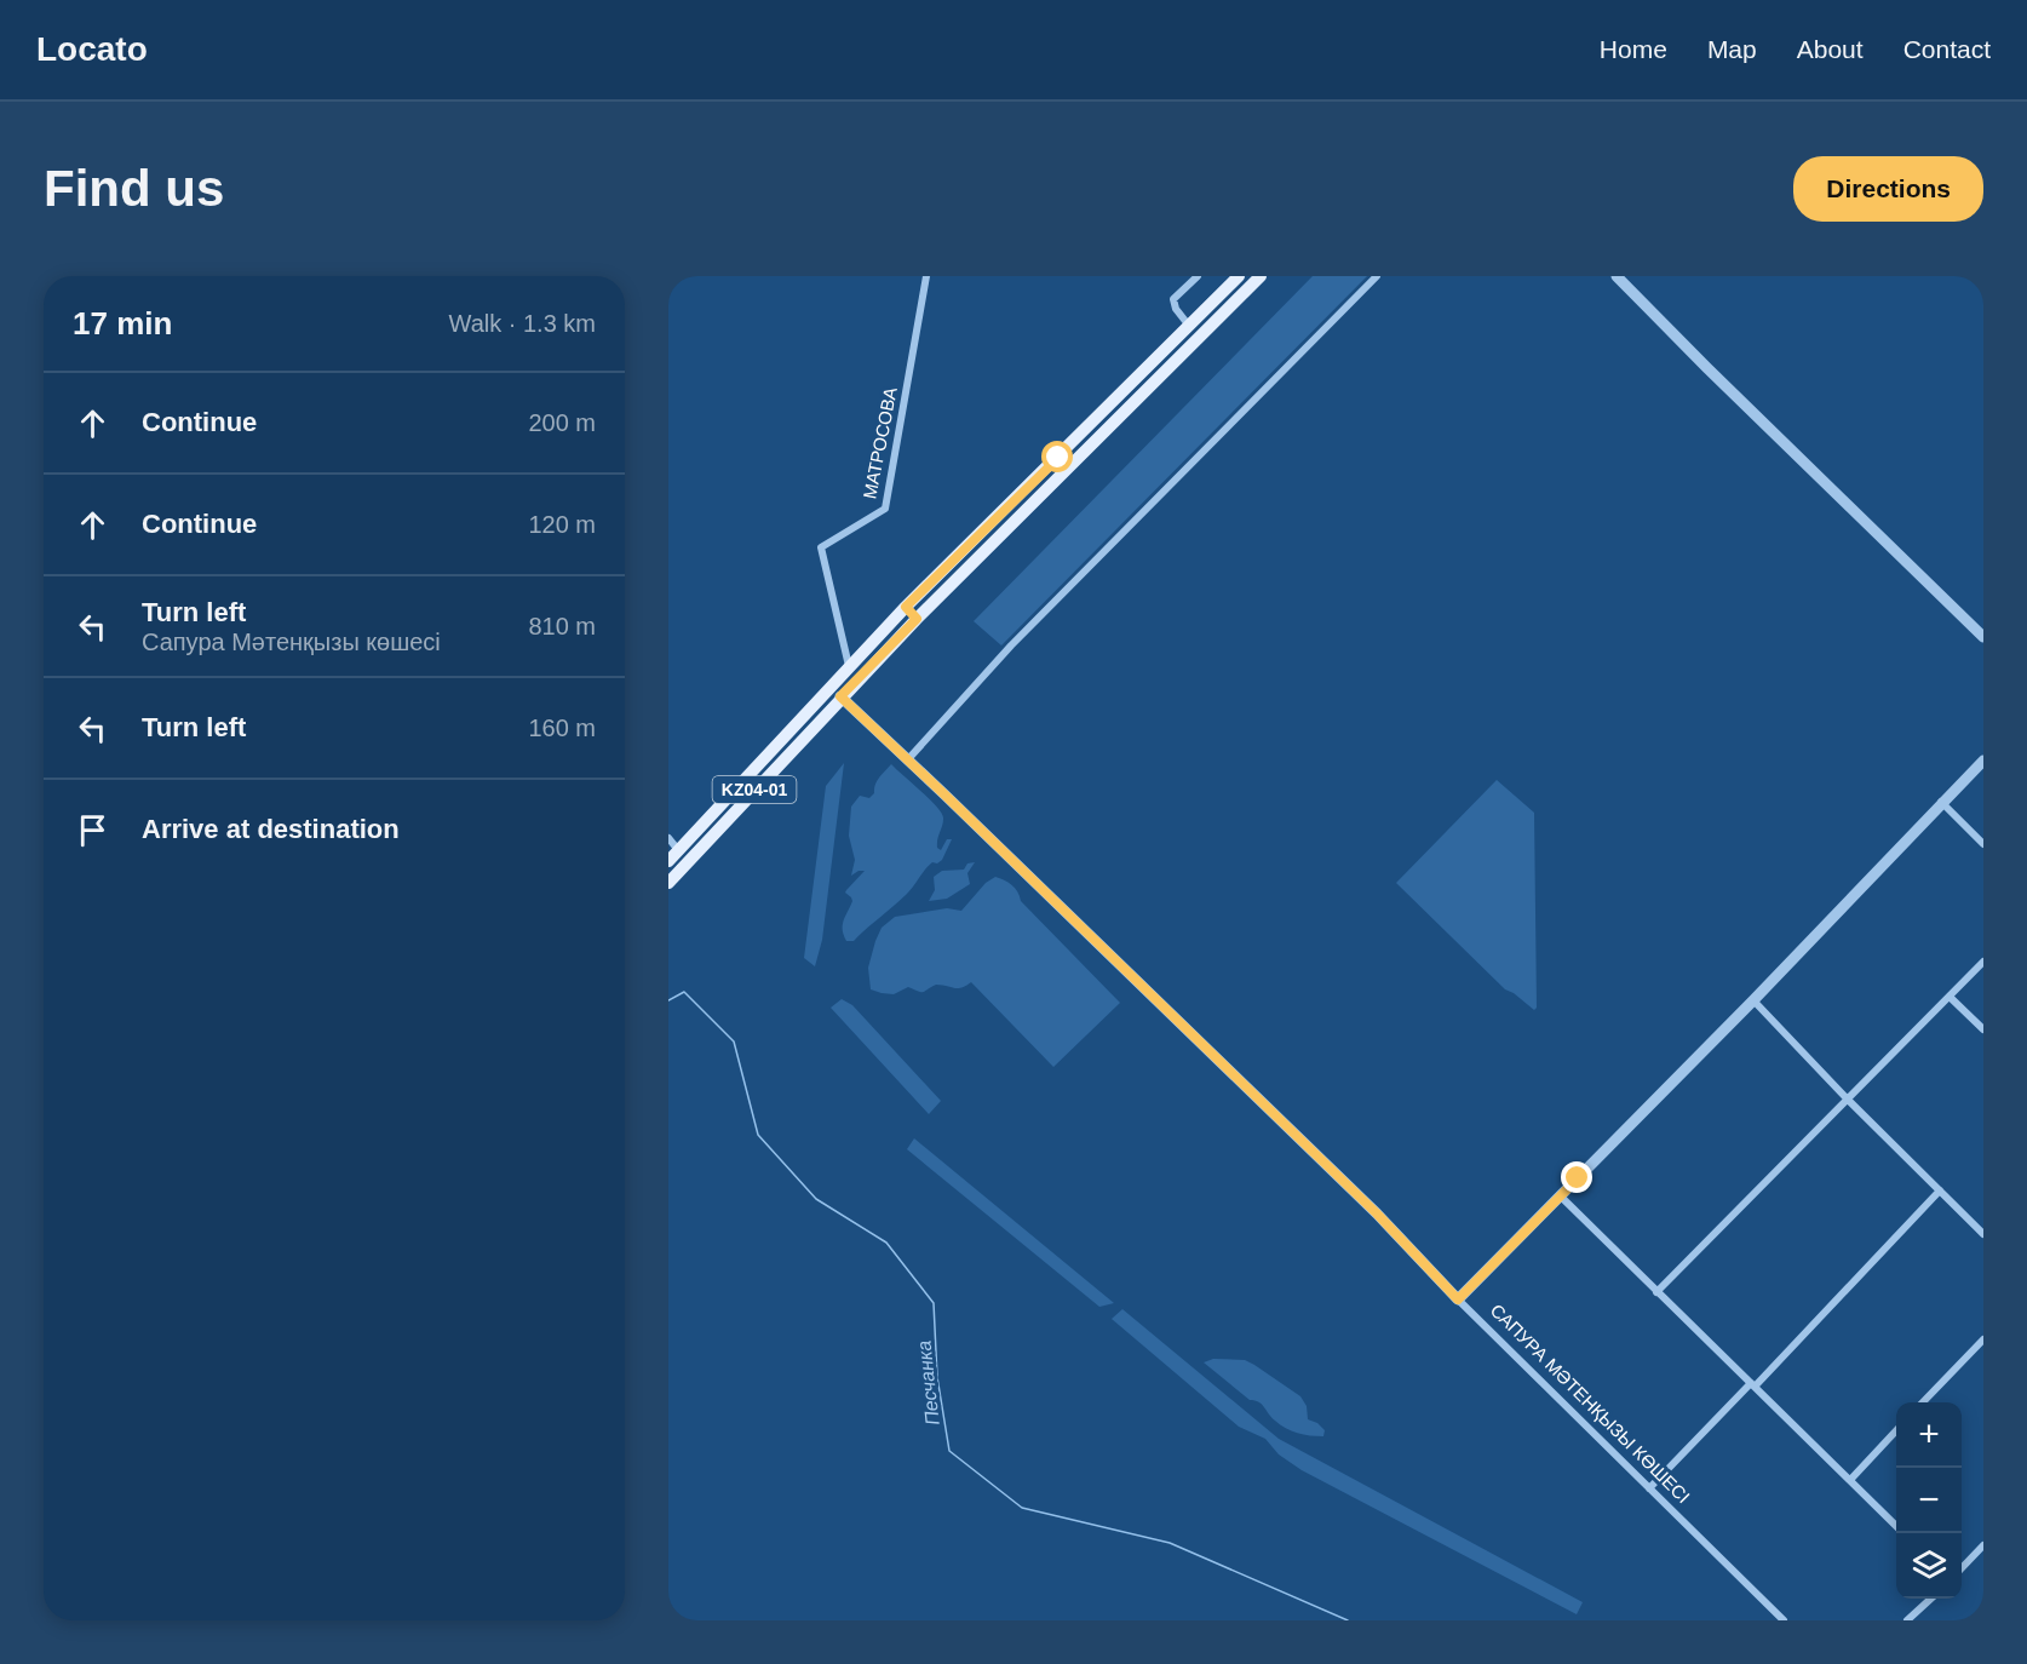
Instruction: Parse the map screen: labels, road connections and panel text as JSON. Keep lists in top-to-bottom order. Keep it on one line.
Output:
{"streets":{"main road":["KZ04-01"],"street":["МАТРОСОВА","САПУРА МӘТЕНҚЫЗЫ КӨШЕСІ"]},"crossings":[["МАТРОСОВА","KZ04-01"],["KZ04-01","САПУРА МӘТЕНҚЫЗЫ КӨШЕСІ"]],"water":["Песчанка"],"page":{"header":"Locato","nav":["Home","Map","About","Contact"],"buttons":"Directions","title":"Find us","heading":["17 min","Walk · 1.3 km"],"list":[["Continue","200 m"],["Continue","120 m"],["Turn left","Сапура Мәтенқызы көшесі","810 m"],["Turn left","160 m"],"Arrive at destination"],"map_buttons":["+","−"]}}
